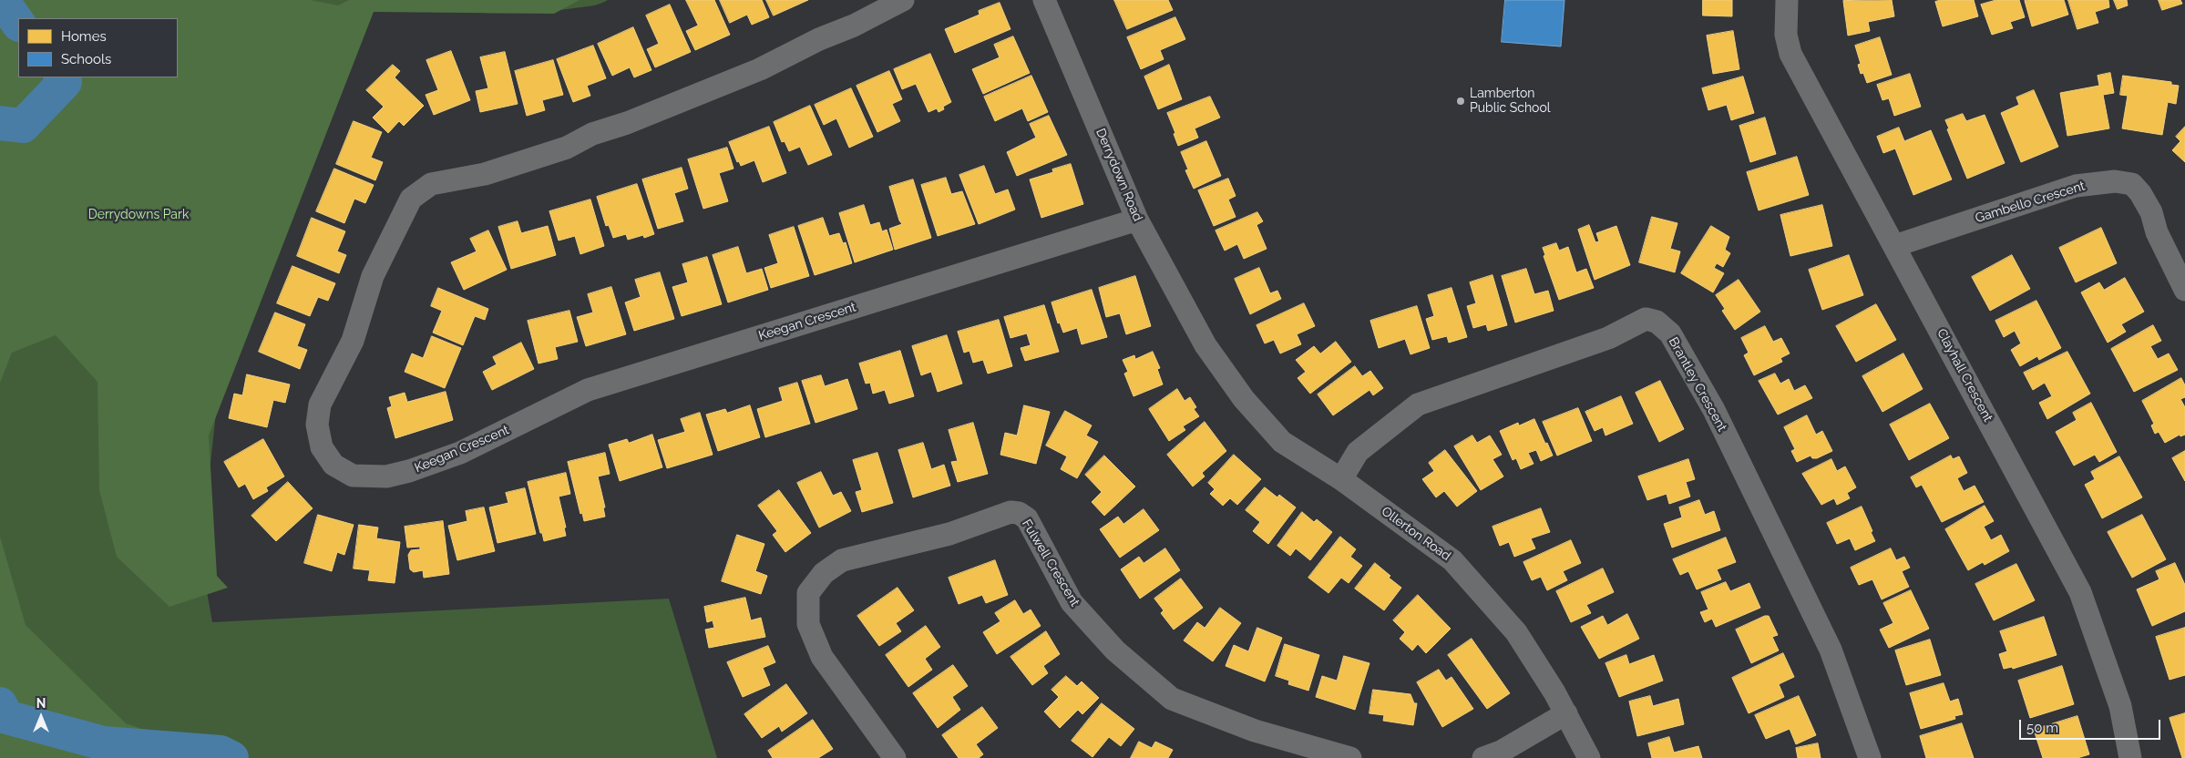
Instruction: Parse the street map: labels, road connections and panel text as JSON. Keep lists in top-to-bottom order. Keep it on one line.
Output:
{"streets":{"street":["Derrydown Road","Gambello Crescent","Keegan Crescent","Clayhall Crescent","Brantley Crescent","Ollerton Road","Fulwell Crescent"]},"crossings":[["Derrydown Road","Keegan Crescent"],["Derrydown Road","Ollerton Road"],["Gambello Crescent","Clayhall Crescent"],["Brantley Crescent","Ollerton Road"]],"parks":["Derrydowns Park"],"places":["Lamberton Public School"],"legend":["Homes","Schools"],"scale_bar":"50 m","north":"top"}
